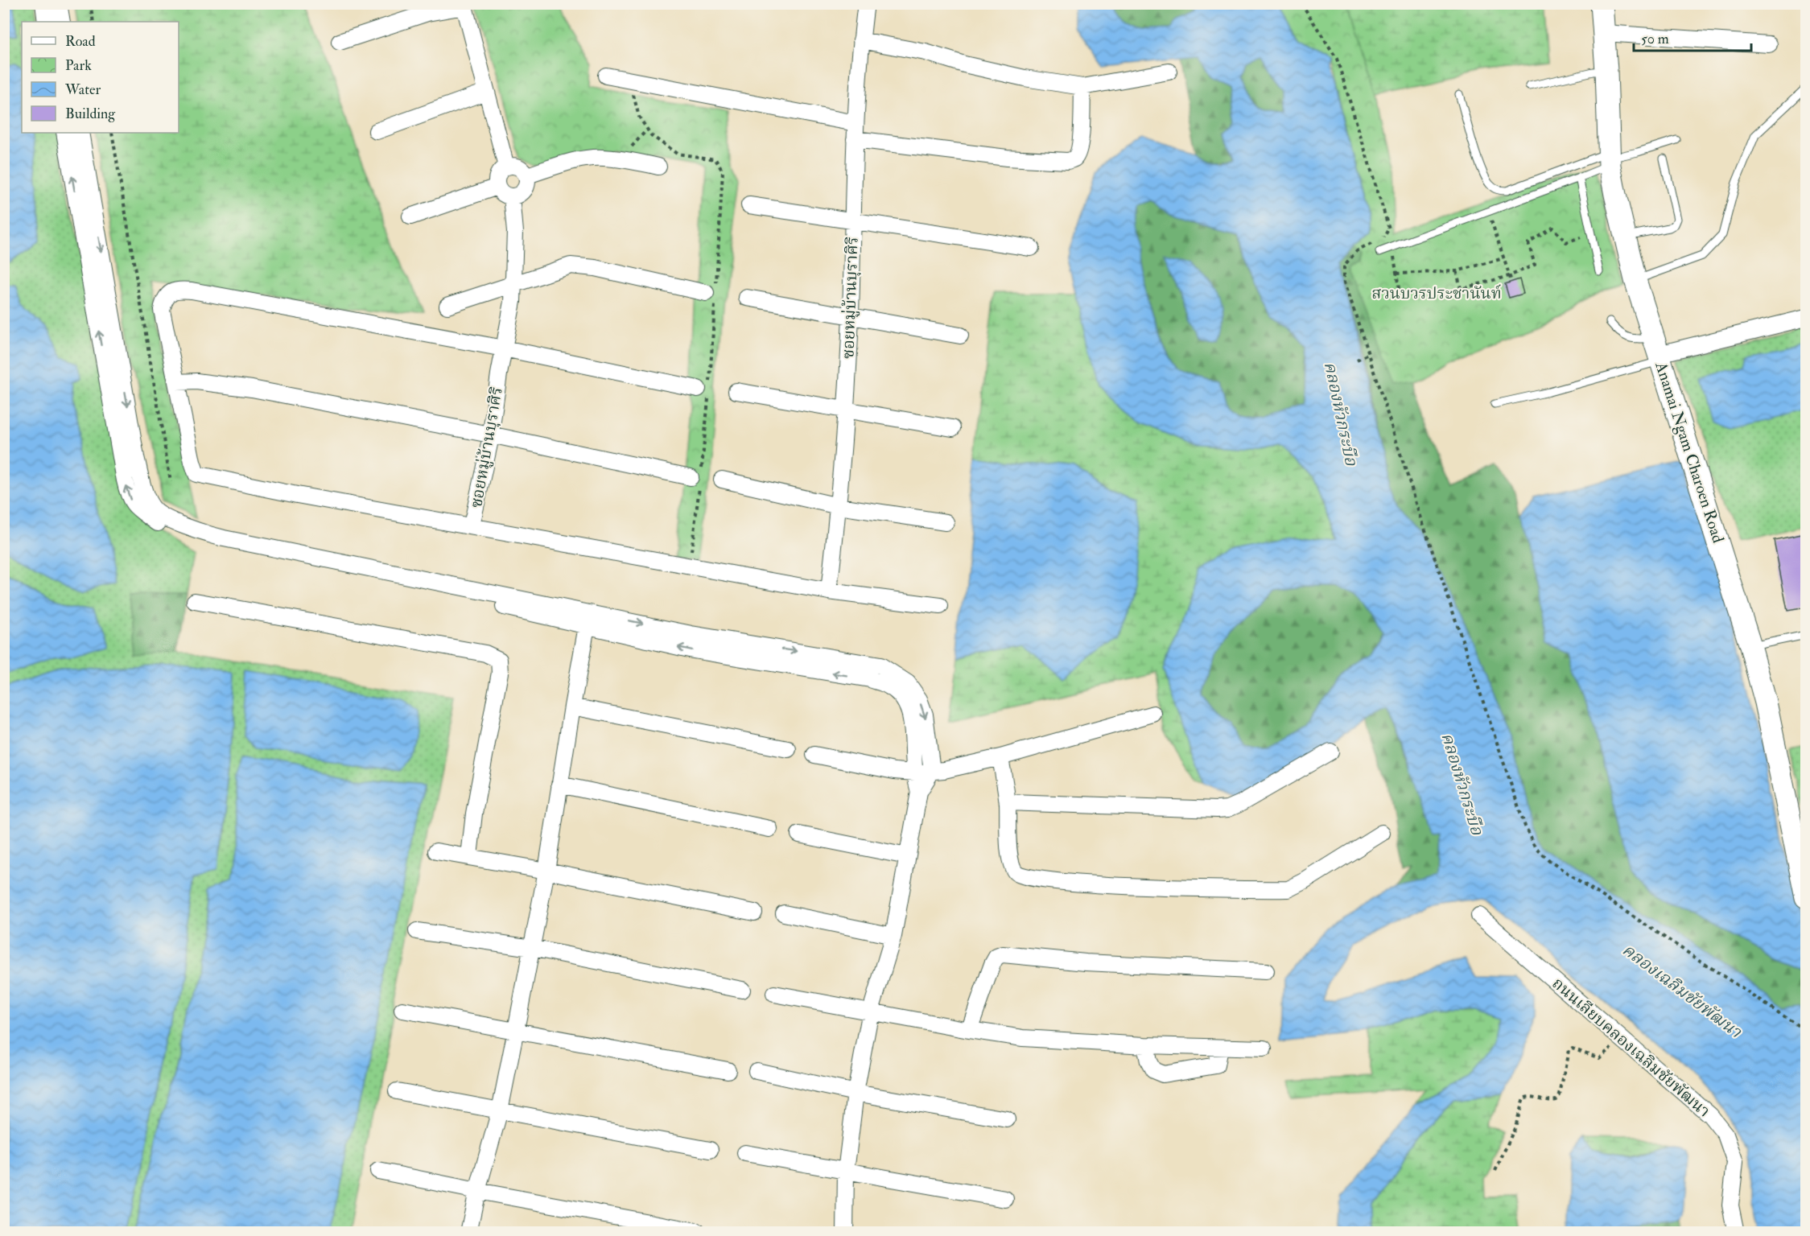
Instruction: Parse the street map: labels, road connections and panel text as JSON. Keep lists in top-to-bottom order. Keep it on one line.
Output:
{"streets":{"street":["ซอยหมู่บ้านบุราศิริ","Anamai Ngam Charoen Road","ถนนเลียบคลองเฉลิมชัยพัฒนา"]},"water":["คลองหัวกระบือ","คลองเฉลิมชัยพัฒนา"],"parks":["สวนบวรประชานันท์"],"legend":["Road","Park","Water","Building"],"scale_bar":"50 m"}
